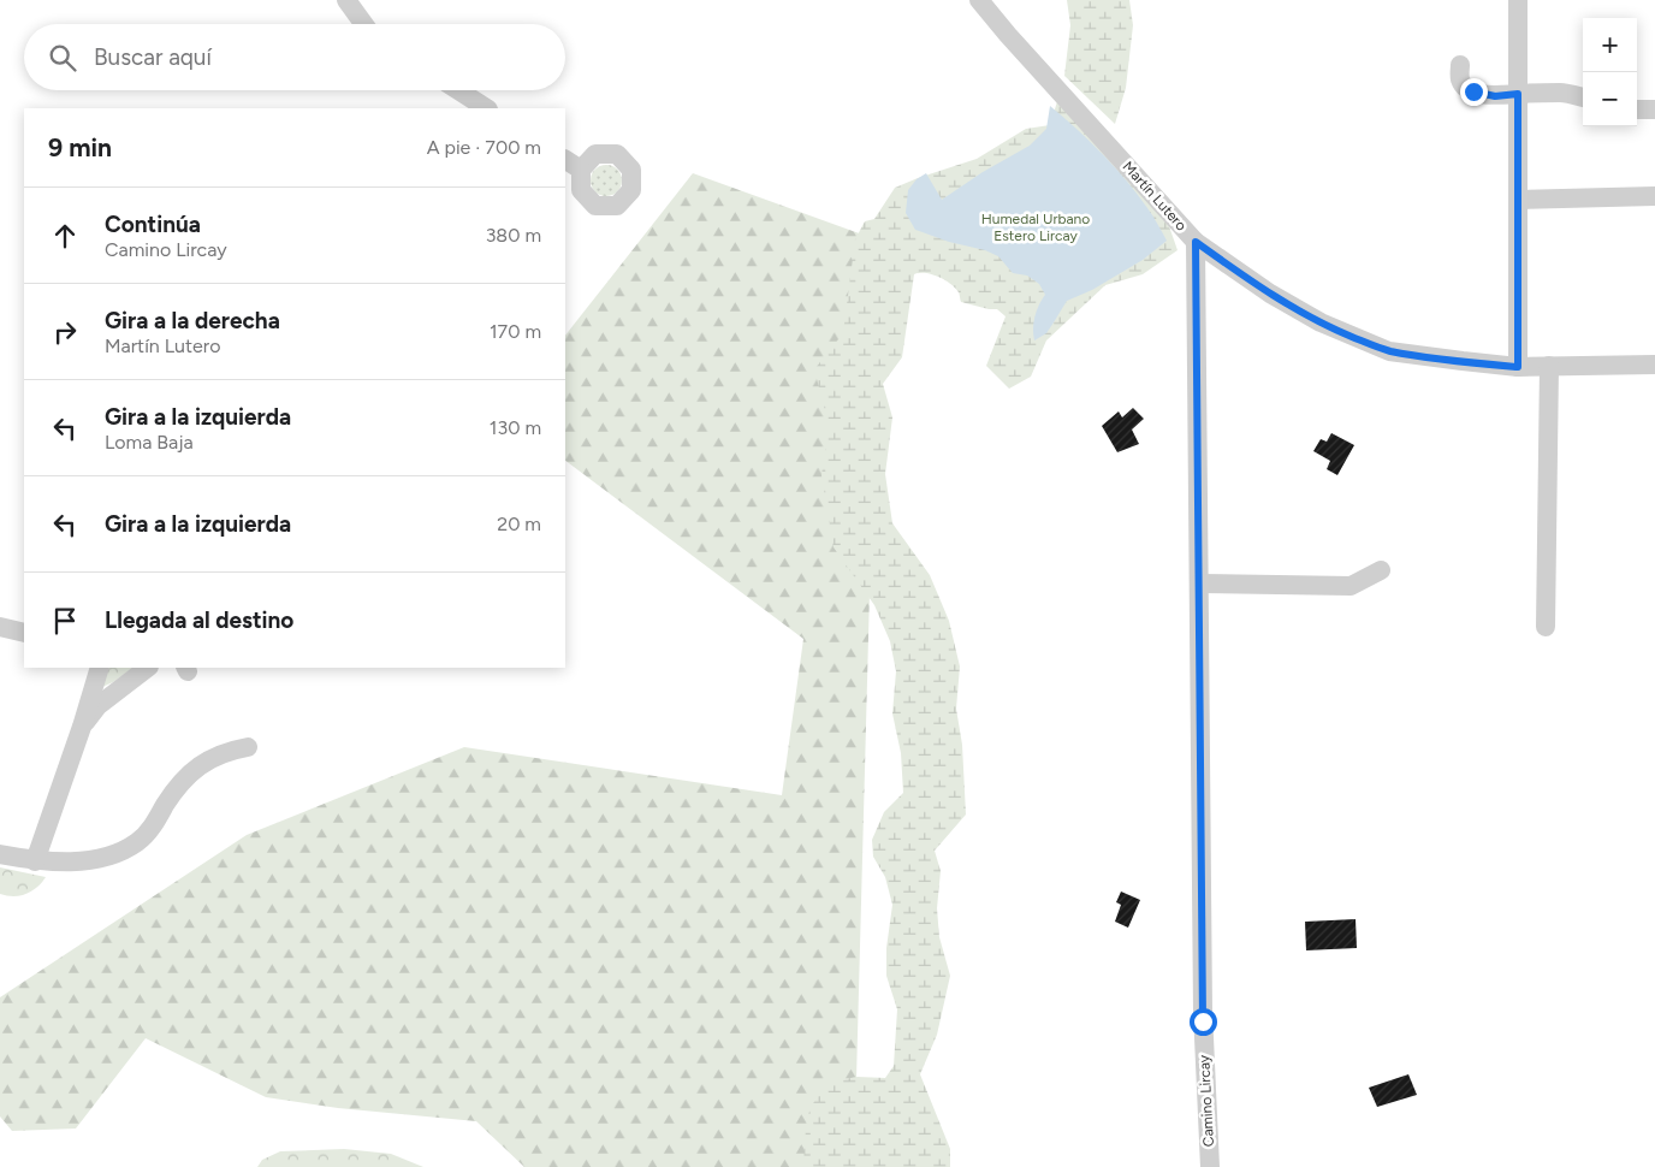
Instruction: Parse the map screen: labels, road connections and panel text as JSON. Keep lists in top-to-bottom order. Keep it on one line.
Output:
{"streets":{"street":["Martín Lutero","Camino Lircay"]},"crossings":[["Martín Lutero","Camino Lircay"]],"parks":["Humedal Urbano Estero Lircay"],"page":{"map_buttons":["+","−"],"search":"Buscar aquí","heading":["9 min","A pie · 700 m"],"list":[["Continúa","Camino Lircay","380 m"],["Gira a la derecha","Martín Lutero","170 m"],["Gira a la izquierda","Loma Baja","130 m"],["Gira a la izquierda","20 m"],"Llegada al destino"]}}
